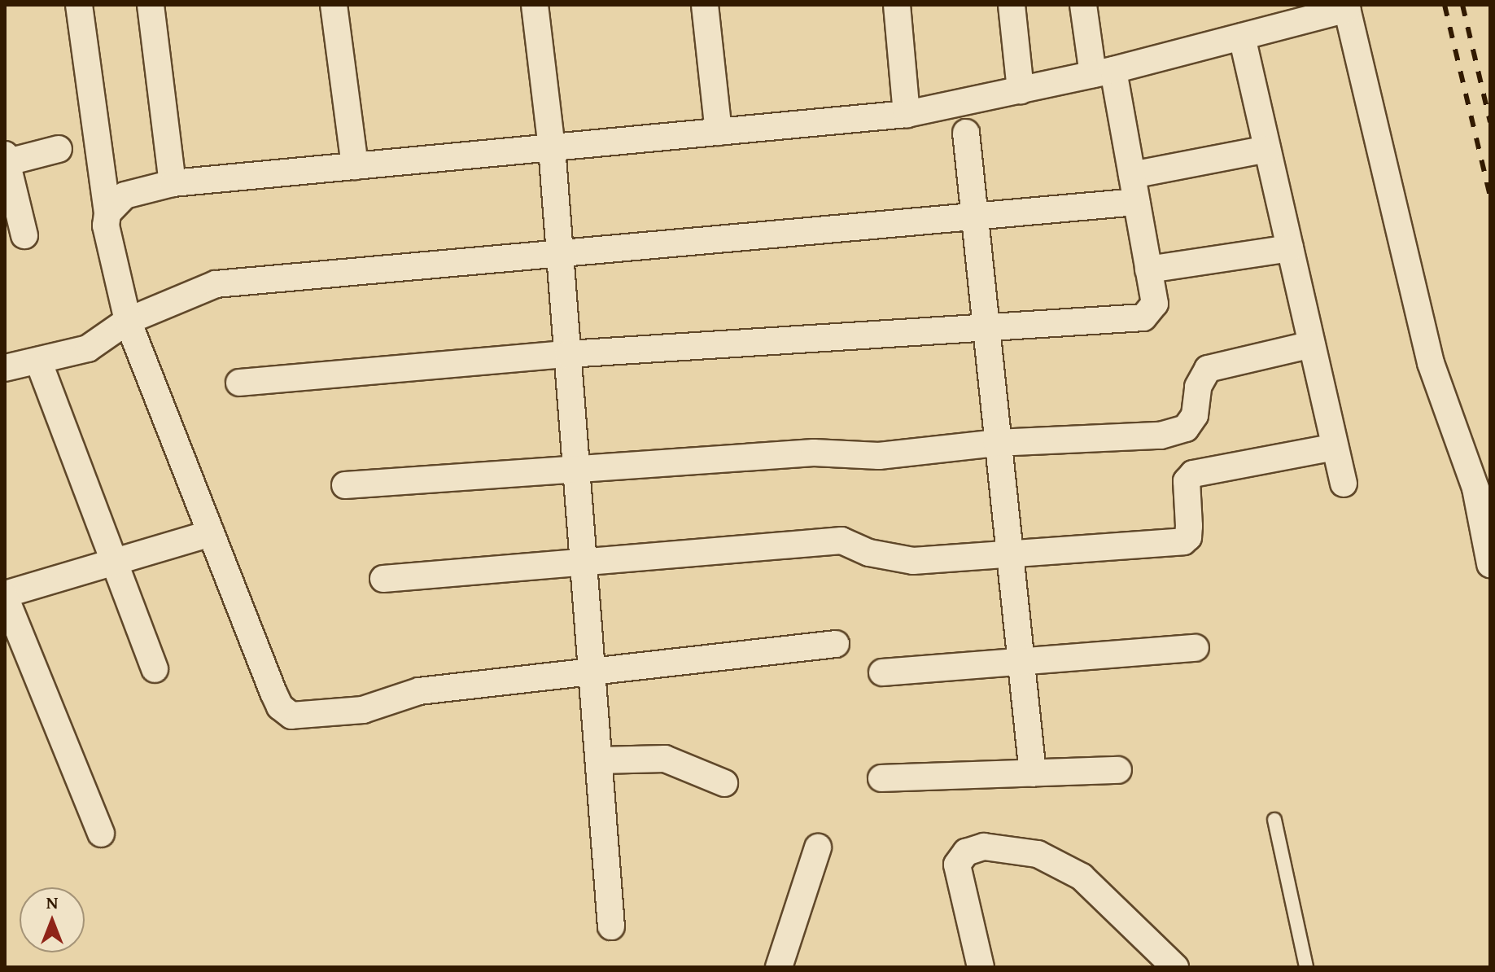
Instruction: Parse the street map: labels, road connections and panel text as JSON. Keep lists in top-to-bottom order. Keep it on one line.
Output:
{"north":"top"}
